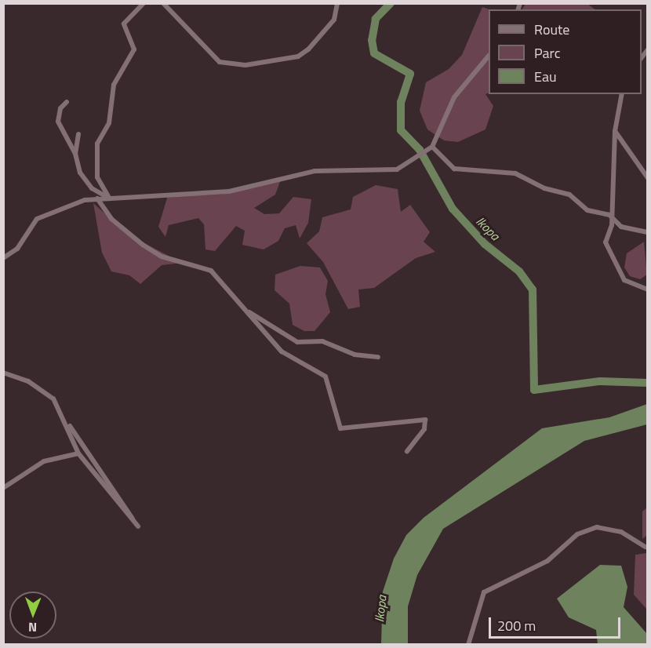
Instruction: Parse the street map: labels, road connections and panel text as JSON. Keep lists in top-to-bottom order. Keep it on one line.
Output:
{"water":["Ikopa"],"legend":["Route","Parc","Eau"],"scale_bar":"200 m","north":"bottom"}
